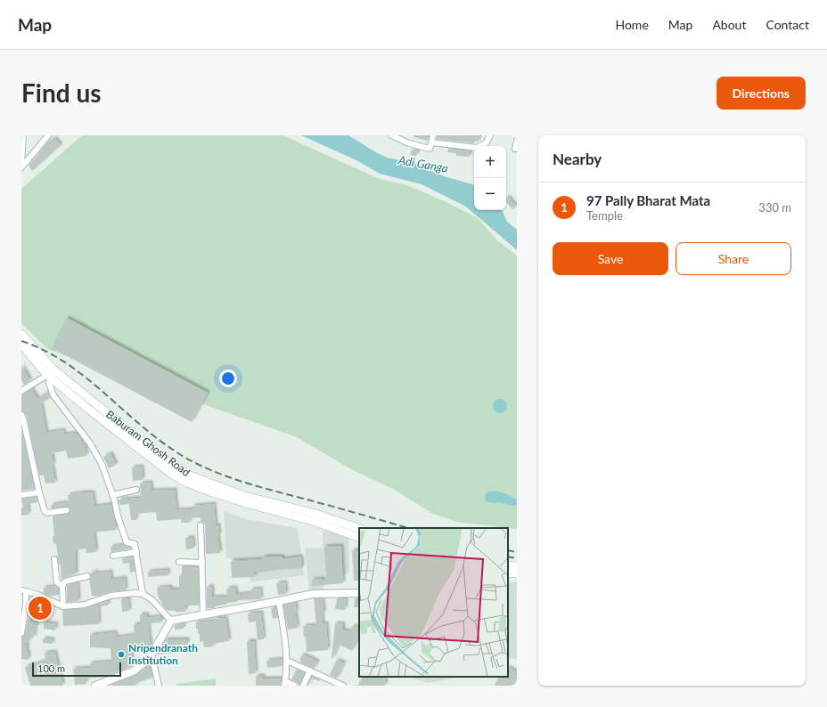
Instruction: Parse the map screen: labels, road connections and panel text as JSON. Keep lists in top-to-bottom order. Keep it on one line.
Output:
{"streets":{"main road":["Baburam Ghosh Road"]},"water":["Adi Ganga"],"places":["Nripendranath Institution"],"scale_bar":"100 m","page":{"header":"Map","nav":["Home","Map","About","Contact"],"buttons":["Directions",["Save","Share"]],"title":"Find us","heading":"Nearby","map_buttons":["+","−"],"list":[{"mark":"1","name":"97 Pally Bharat Mata","note":"Temple","value":"330 m"}],"pins":"1","scale":"100 m"}}
